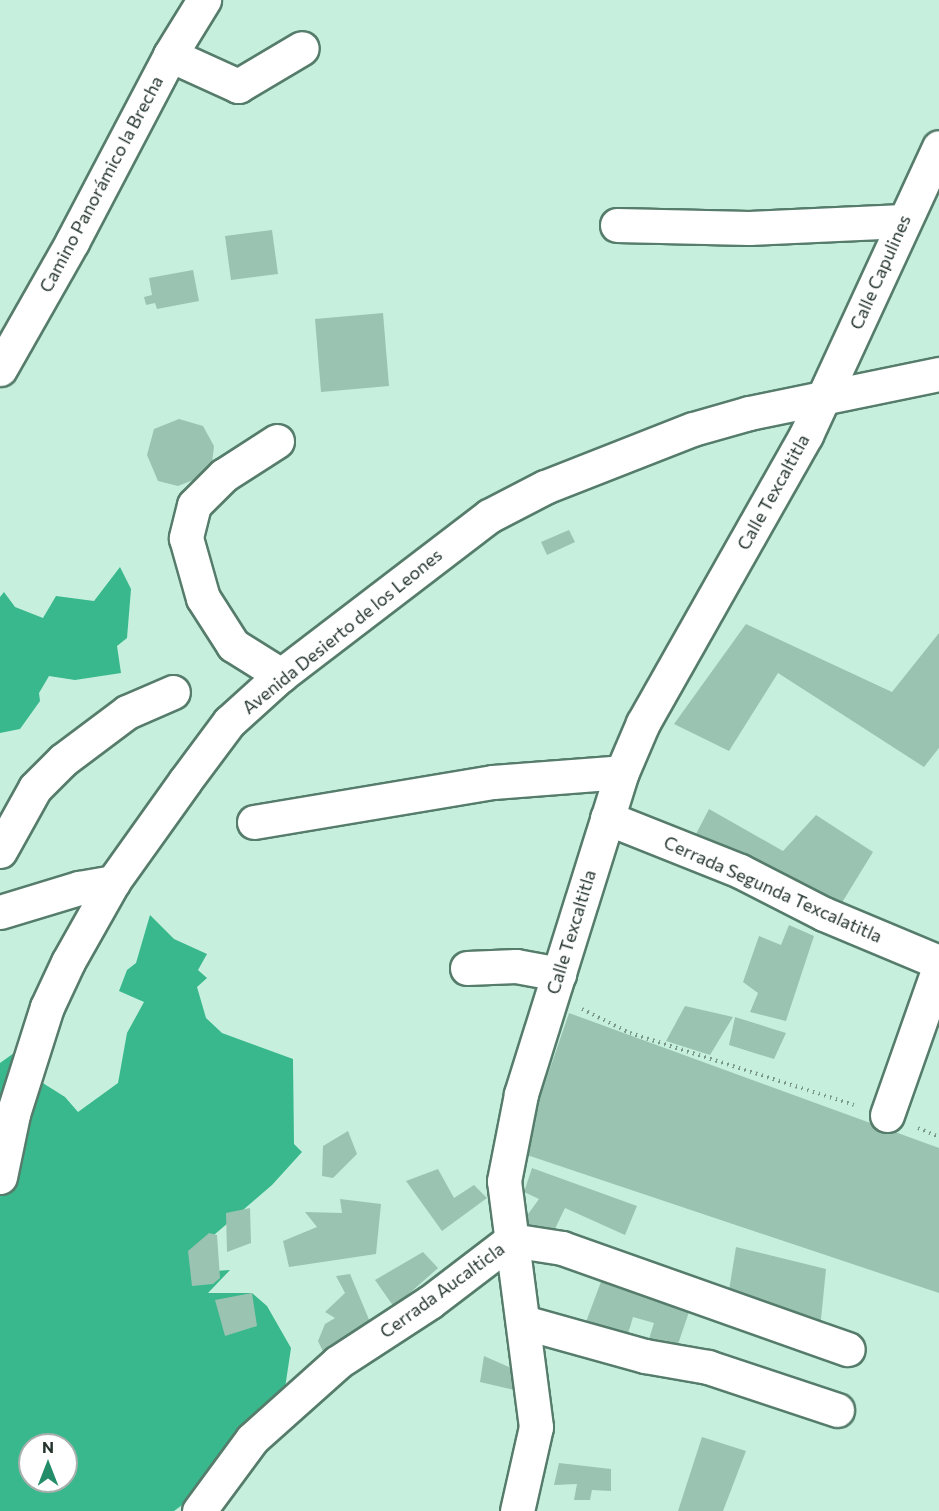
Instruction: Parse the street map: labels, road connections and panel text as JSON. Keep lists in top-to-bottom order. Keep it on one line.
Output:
{"streets":{"street":["Camino Panorámico la Brecha","Calle Capulines","Calle Texcaltitla","Avenida Desierto de los Leones","Cerrada Segunda Texcalatitla","Cerrada Aucalticla"]},"crossings":[["Calle Capulines","Calle Texcaltitla"],["Calle Capulines","Avenida Desierto de los Leones"],["Calle Texcaltitla","Avenida Desierto de los Leones"],["Calle Texcaltitla","Cerrada Segunda Texcalatitla"],["Calle Texcaltitla","Cerrada Aucalticla"]],"north":"top"}
